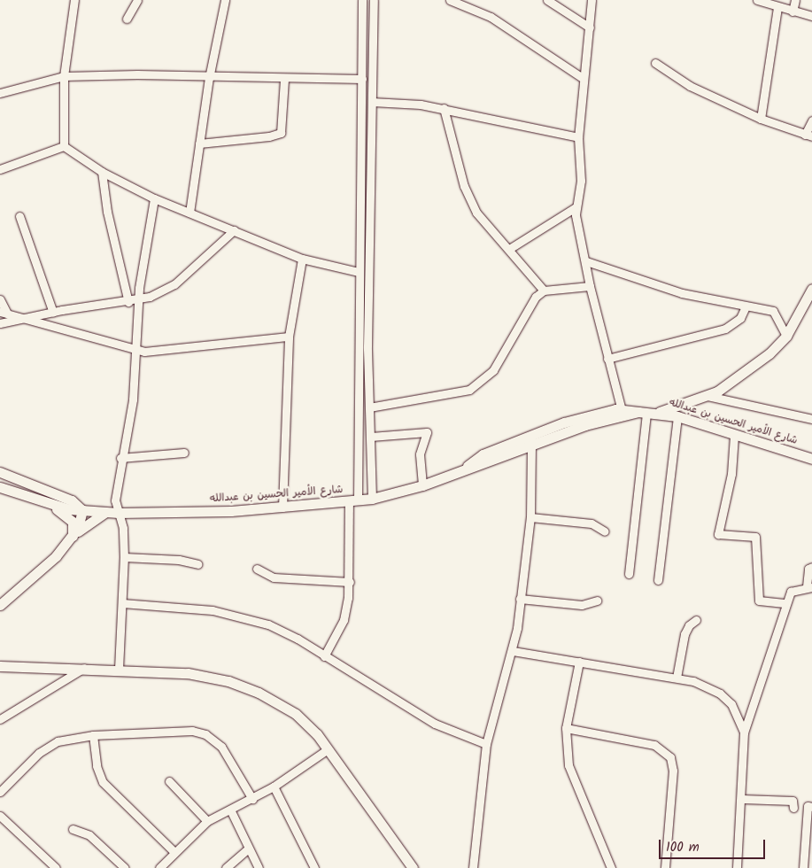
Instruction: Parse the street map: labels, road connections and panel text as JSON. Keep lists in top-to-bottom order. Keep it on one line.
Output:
{"streets":{"street":["شارع الأمير الحسين بن عبدالله"]},"scale_bar":"100 m"}
